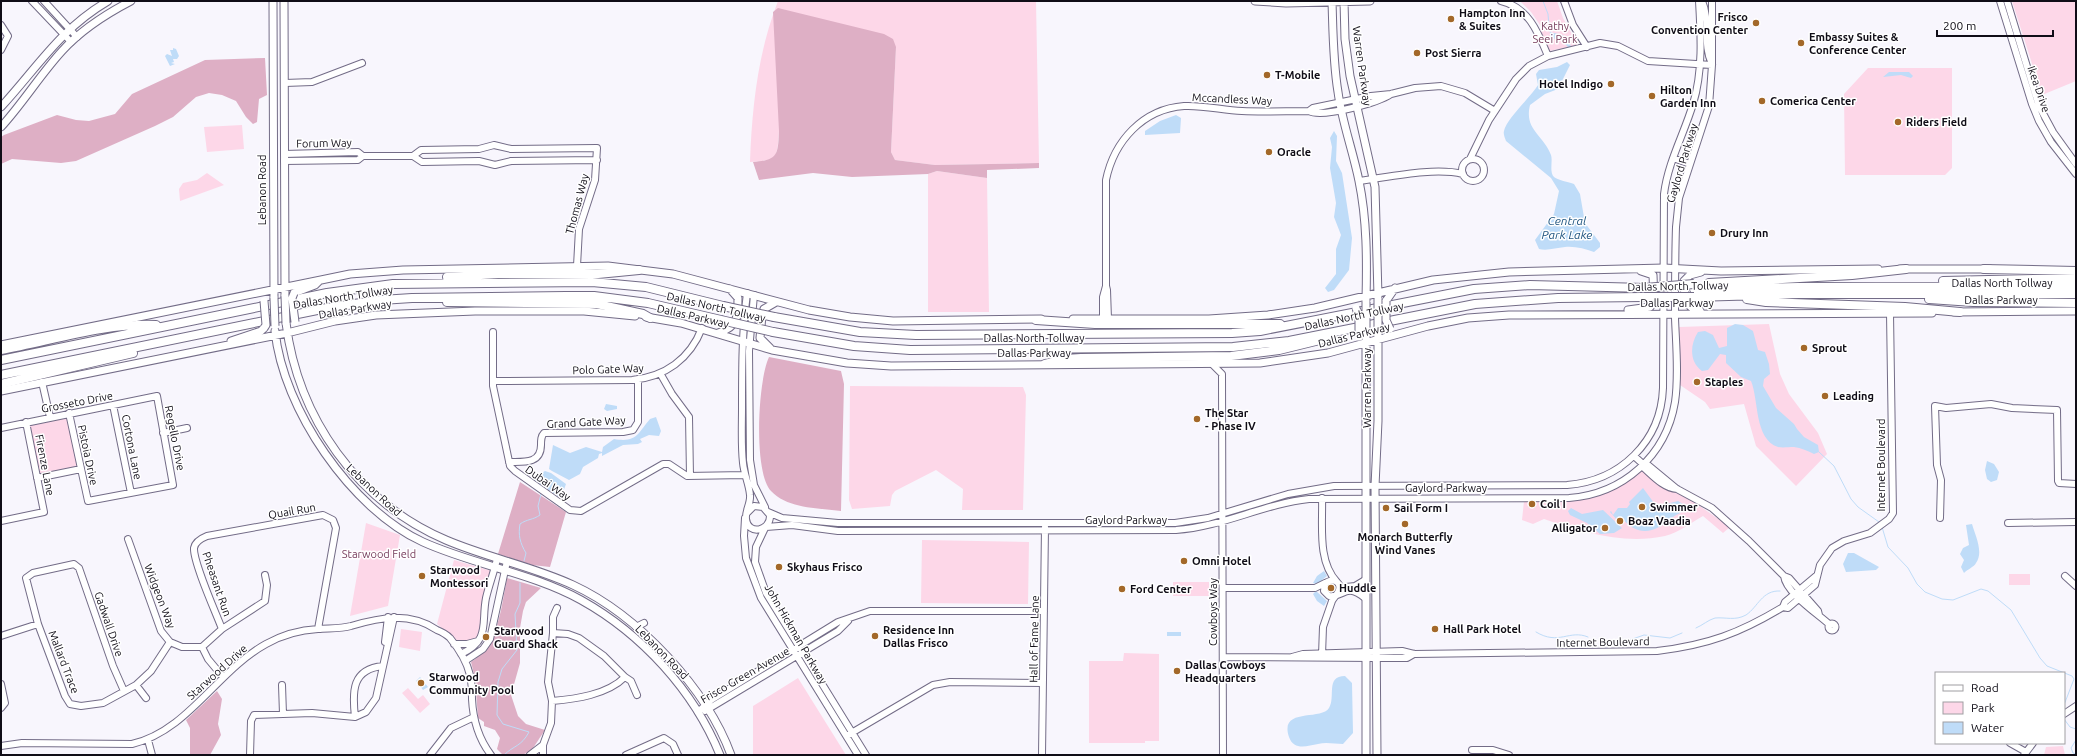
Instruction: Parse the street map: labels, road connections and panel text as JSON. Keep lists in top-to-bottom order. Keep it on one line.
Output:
{"streets":{"highway":["Dallas North Tollway"],"main road":["Warren Parkway","Lebanon Road","Dallas Parkway"],"street":["Ikea Drive","Mccandless Way","Forum Way","Gaylord Parkway","Thomas Way","Polo Gate Way","Grosseto Drive","Grand Gate Way","Regello Drive","Cortona Lane","Pistoia Drive","Firenze Lane","Internet Boulevard","Dubai Way","Quail Run","Pheasant Run","Widgeon Way","Cowboys Way","Gadwall Drive","John Hickman Parkway","Hall of Fame Lane","Mallard Trace","Starwood Drive","Frisco Green Avenue"]},"crossings":[["Warren Parkway","Mccandless Way"],["Warren Parkway","Gaylord Parkway"],["Warren Parkway","Dallas Parkway"],["Warren Parkway","Internet Boulevard"],["Forum Way","Lebanon Road"],["Forum Way","Thomas Way"],["Gaylord Parkway","Dallas Parkway"],["Gaylord Parkway","Cowboys Way"],["Gaylord Parkway","John Hickman Parkway"],["Gaylord Parkway","Hall of Fame Lane"],["Lebanon Road","Dallas Parkway"],["Lebanon Road","Frisco Green Avenue"],["Dallas Parkway","Polo Gate Way"],["Dallas Parkway","Internet Boulevard"],["Dallas Parkway","John Hickman Parkway"],["Polo Gate Way","Grand Gate Way"],["Grosseto Drive","Regello Drive"],["Grosseto Drive","Cortona Lane"],["Grosseto Drive","Pistoia Drive"],["Grosseto Drive","Firenze Lane"],["Grand Gate Way","Dubai Way"],["Regello Drive","Cortona Lane"],["Regello Drive","Pistoia Drive"],["Cortona Lane","Pistoia Drive"],["Internet Boulevard","Cowboys Way"],["Dubai Way","John Hickman Parkway"],["Quail Run","Pheasant Run"],["Quail Run","Starwood Drive"],["Widgeon Way","Mallard Trace"],["Gadwall Drive","Mallard Trace"],["John Hickman Parkway","Frisco Green Avenue"],["Hall of Fame Lane","Frisco Green Avenue"]],"water":["Central Park Lake"],"parks":["Kathy Seei Park","Starwood Field"],"places":["Hampton Inn & Suites","Frisco Convention Center","Embassy Suites & Conference Center","Post Sierra","T-Mobile","Hotel Indigo","Hilton Garden Inn","Comerica Center","Riders Field","Oracle","Drury Inn","Sprout","Staples","Leading","The Star - Phase IV","Coil I","Swimmer","Sail Form I","Boaz Vaadia","Monarch Butterfly Wind Vanes","Alligator","Omni Hotel","Skyhaus Frisco","Starwood Montessori","Huddle","Ford Center","Hall Park Hotel","Residence Inn Dallas Frisco","Starwood Guard Shack","Dallas Cowboys Headquarters","Starwood Community Pool"],"legend":["Road","Park","Water"],"scale_bar":"200 m"}
